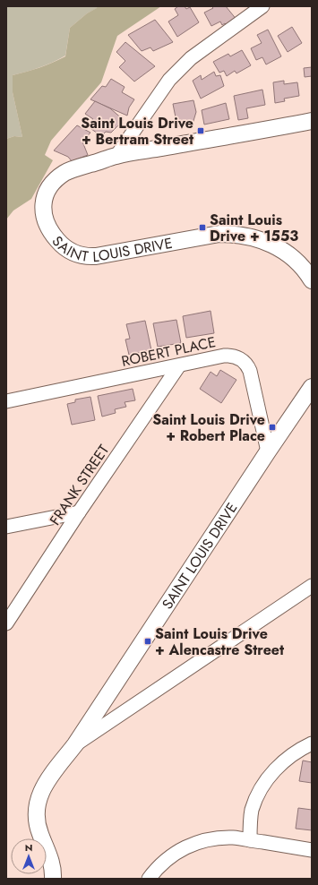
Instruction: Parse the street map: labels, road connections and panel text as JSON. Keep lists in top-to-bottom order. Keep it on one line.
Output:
{"streets":{"street":["SAINT LOUIS DRIVE","ROBERT PLACE","FRANK STREET"]},"crossings":[["SAINT LOUIS DRIVE","ROBERT PLACE"],["ROBERT PLACE","FRANK STREET"]],"places":{"transit":["Saint Louis Drive + Bertram Street","Saint Louis Drive + 1553","Saint Louis Drive + Robert Place","Saint Louis Drive + Alencastre Street"]},"north":"top"}
